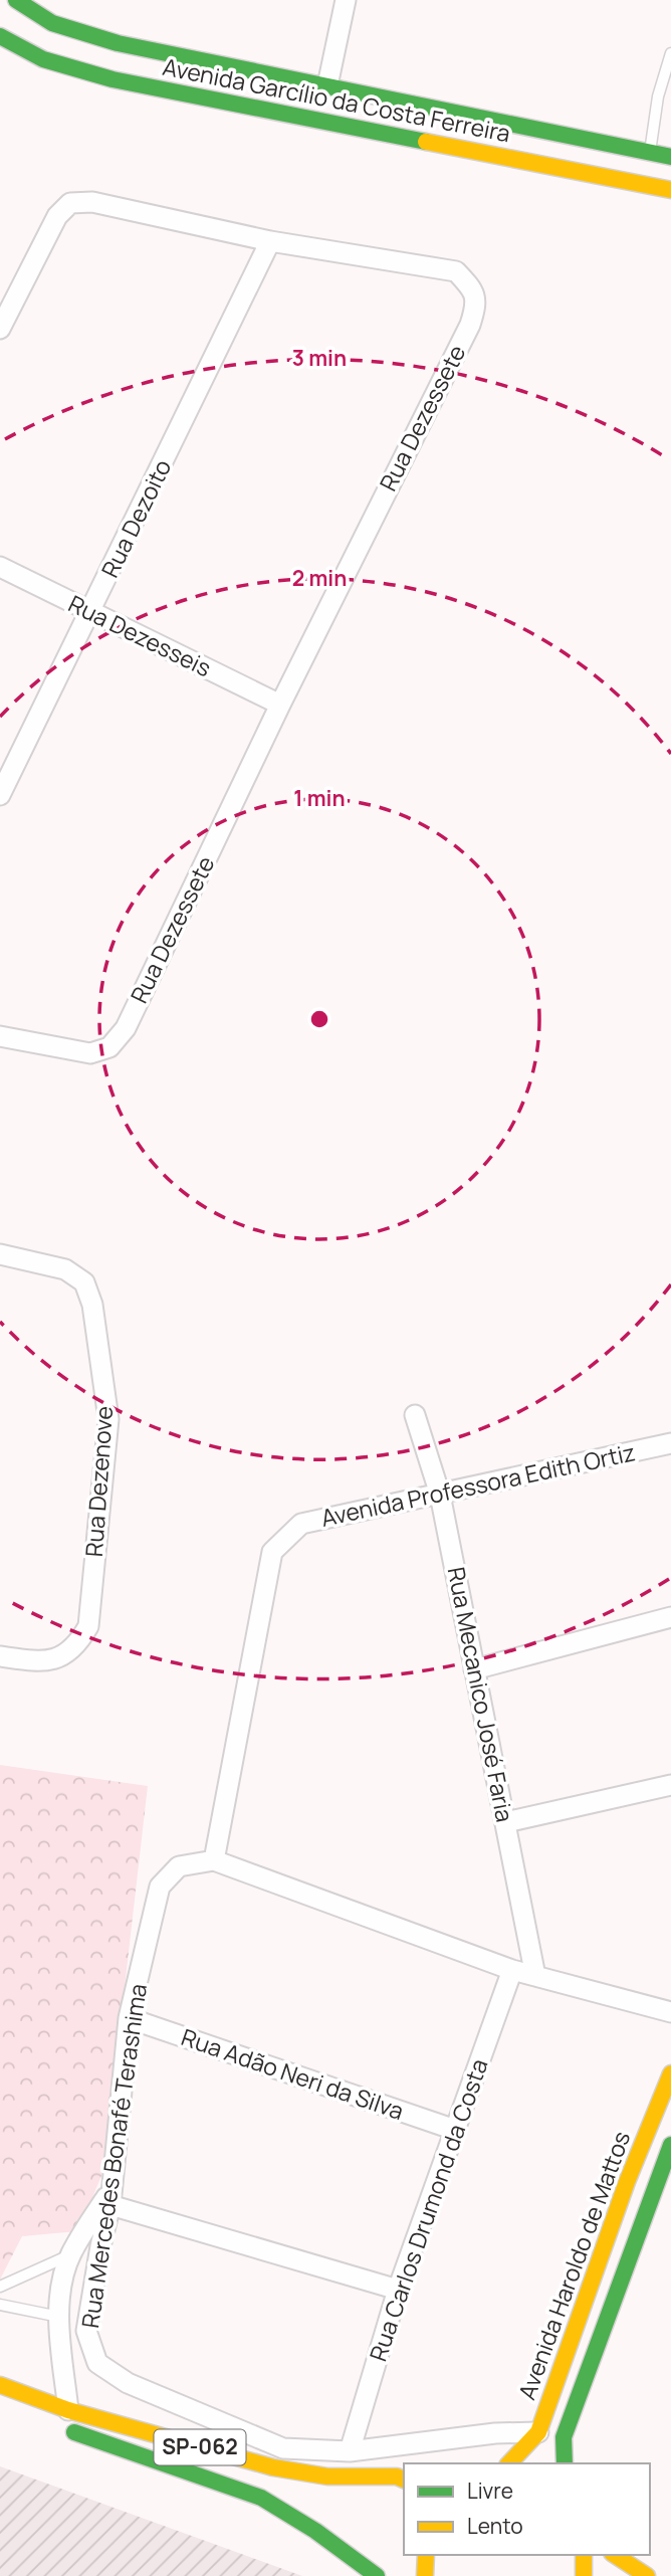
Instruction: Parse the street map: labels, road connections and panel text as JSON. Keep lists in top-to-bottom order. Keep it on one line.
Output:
{"streets":{"street":["Avenida Garcílio da Costa Ferreira","Rua Dezessete","Rua Dezoito","Rua Dezesseis","Rua Dezenove","Avenida Professora Edith Ortiz","Rua Mecanico José Faria","Rua Adão Neri da Silva","Rua Mercedes Bonafé Terashima","Rua Carlos Drumond da Costa","Avenida Haroldo de Mattos","SP-062"]},"crossings":[["Rua Dezessete","Rua Dezoito"],["Rua Dezessete","Rua Dezesseis"],["Rua Dezoito","Rua Dezesseis"],["Avenida Professora Edith Ortiz","Rua Mecanico José Faria"],["Avenida Professora Edith Ortiz","Rua Mercedes Bonafé Terashima"],["Rua Adão Neri da Silva","Rua Mercedes Bonafé Terashima"],["Rua Adão Neri da Silva","Rua Carlos Drumond da Costa"],["Rua Mercedes Bonafé Terashima","Rua Carlos Drumond da Costa"]],"legend":["Livre","Lento"],"rings":["3 min","2 min","1 min"]}
